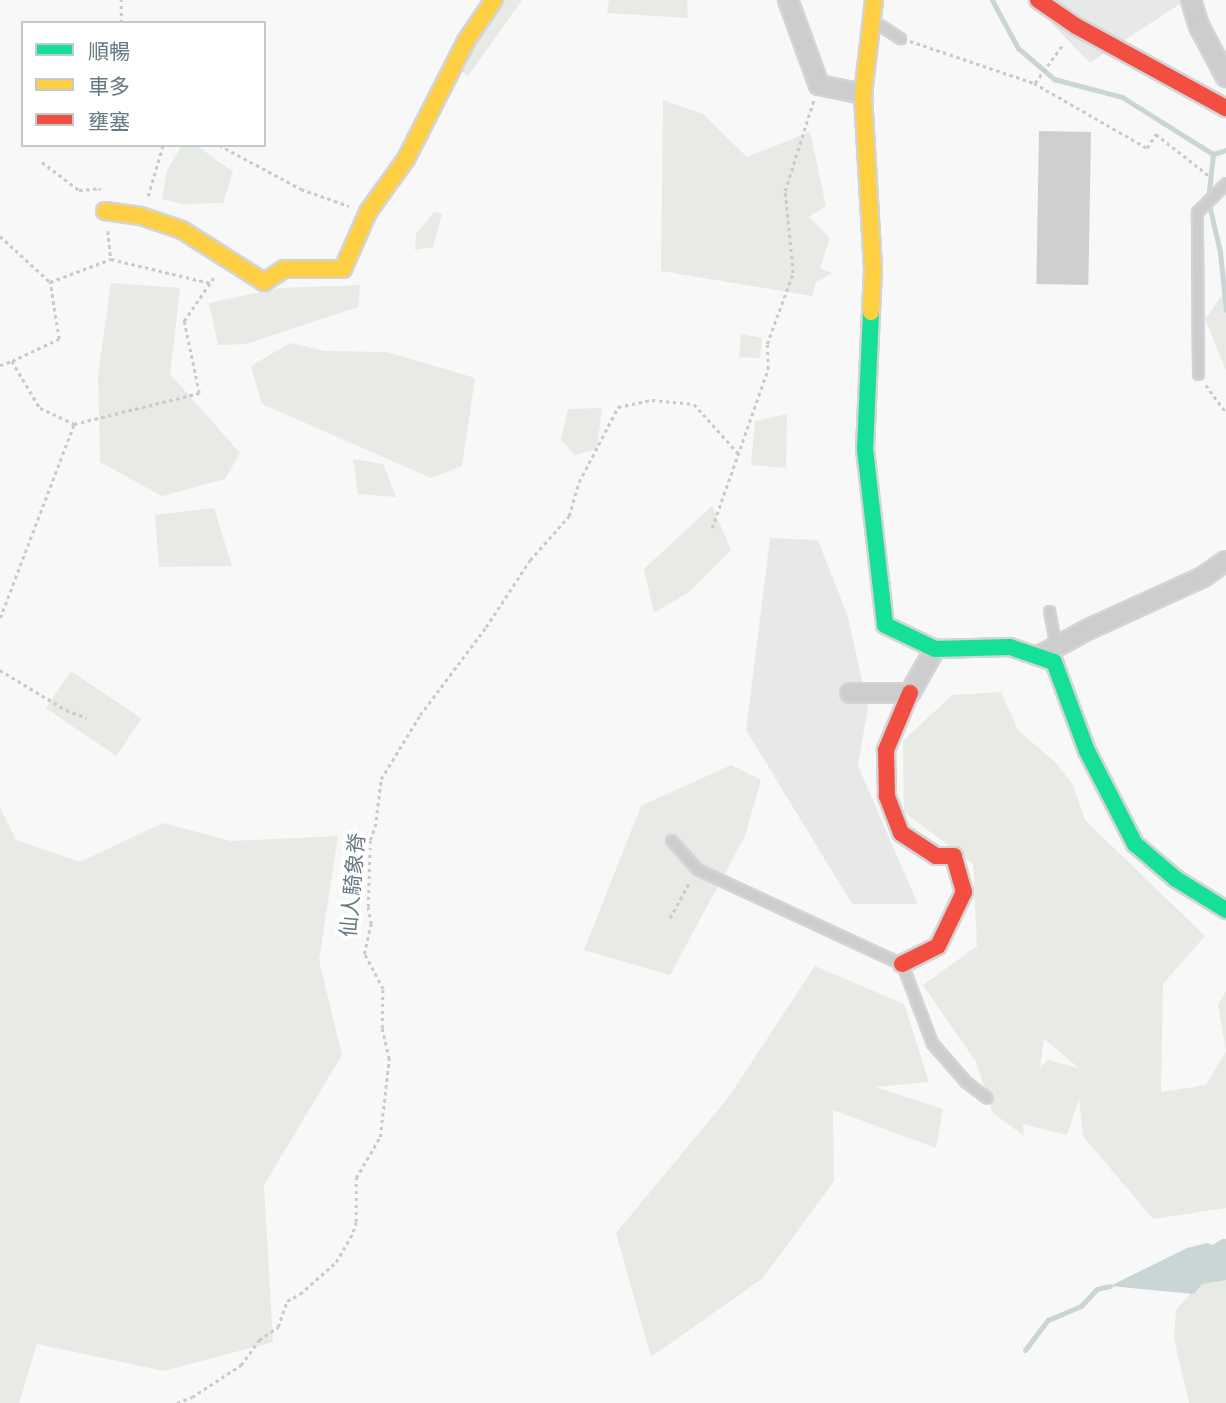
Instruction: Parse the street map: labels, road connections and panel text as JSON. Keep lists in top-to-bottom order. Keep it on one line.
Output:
{"streets":{"path":["仙人騎象脊"]},"legend":["順暢","車多","壅塞"]}
